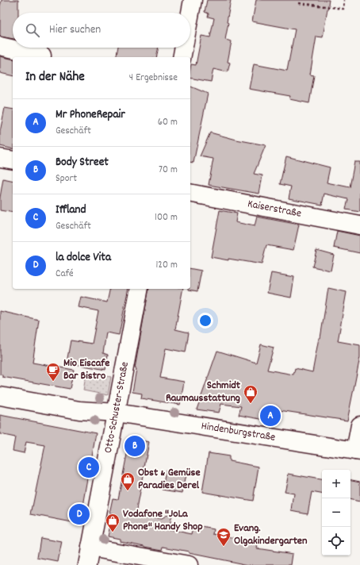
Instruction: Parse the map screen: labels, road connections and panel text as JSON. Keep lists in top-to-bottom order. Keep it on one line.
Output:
{"streets":{"street":["Kaiserstraße","Otto-Schuster-Straße","Hindenburgstraße"]},"crossings":[["Otto-Schuster-Straße","Hindenburgstraße"]],"places":{"cafe":["Mio Eiscafe Bar Bistro"],"shop":["Schmidt Raumausstattung","Obst & Gemüse Paradies Derel","Vodafone \"JoLa Phone\" Handy Shop"],"school or university":["Evang. Olgakindergarten"]},"page":{"search":"Hier suchen","heading":["In der Nähe","4 Ergebnisse"],"list":[{"mark":"A","name":"Mr PhoneRepair","note":"Geschäft","value":"60 m"},{"mark":"B","name":"Body Street","note":"Sport","value":"70 m"},{"mark":"C","name":"Iffland","note":"Geschäft","value":"100 m"},{"mark":"D","name":"la dolce Vita","note":"Café","value":"120 m"}],"pins":["A","B","C","D"],"map_buttons":["+","−"]}}
